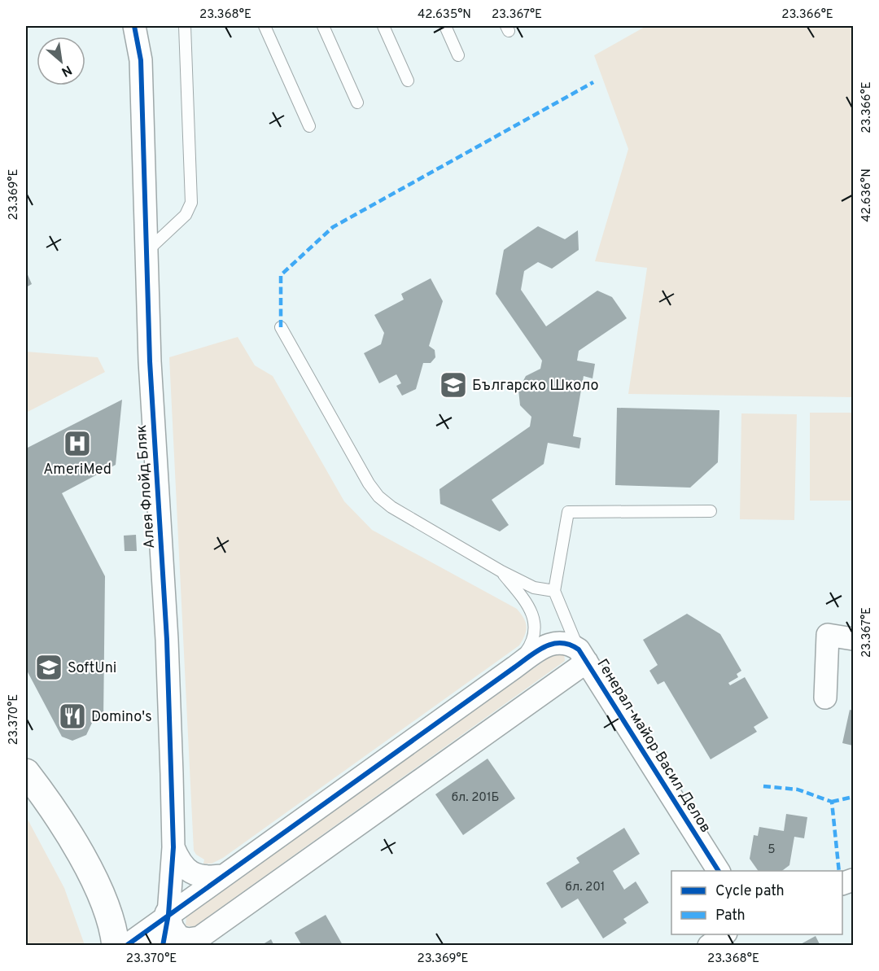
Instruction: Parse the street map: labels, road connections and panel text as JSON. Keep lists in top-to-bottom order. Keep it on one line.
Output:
{"streets":{"street":["Алея Флойд Бляк","Генерал-майор Васил Делов"]},"places":{"school or university":["Българско Школо","SoftUni"],"hospital":["AmeriMed"],"restaurant":["Domino's"]},"house_numbers":["бл. 201Б","5","бл. 201"],"legend":["Cycle path","Path"],"north":"bottom right","coordinates":["23.368°E","42.635°N","23.367°E","23.366°E","23.369°E","42.636°N","23.370°E"]}
